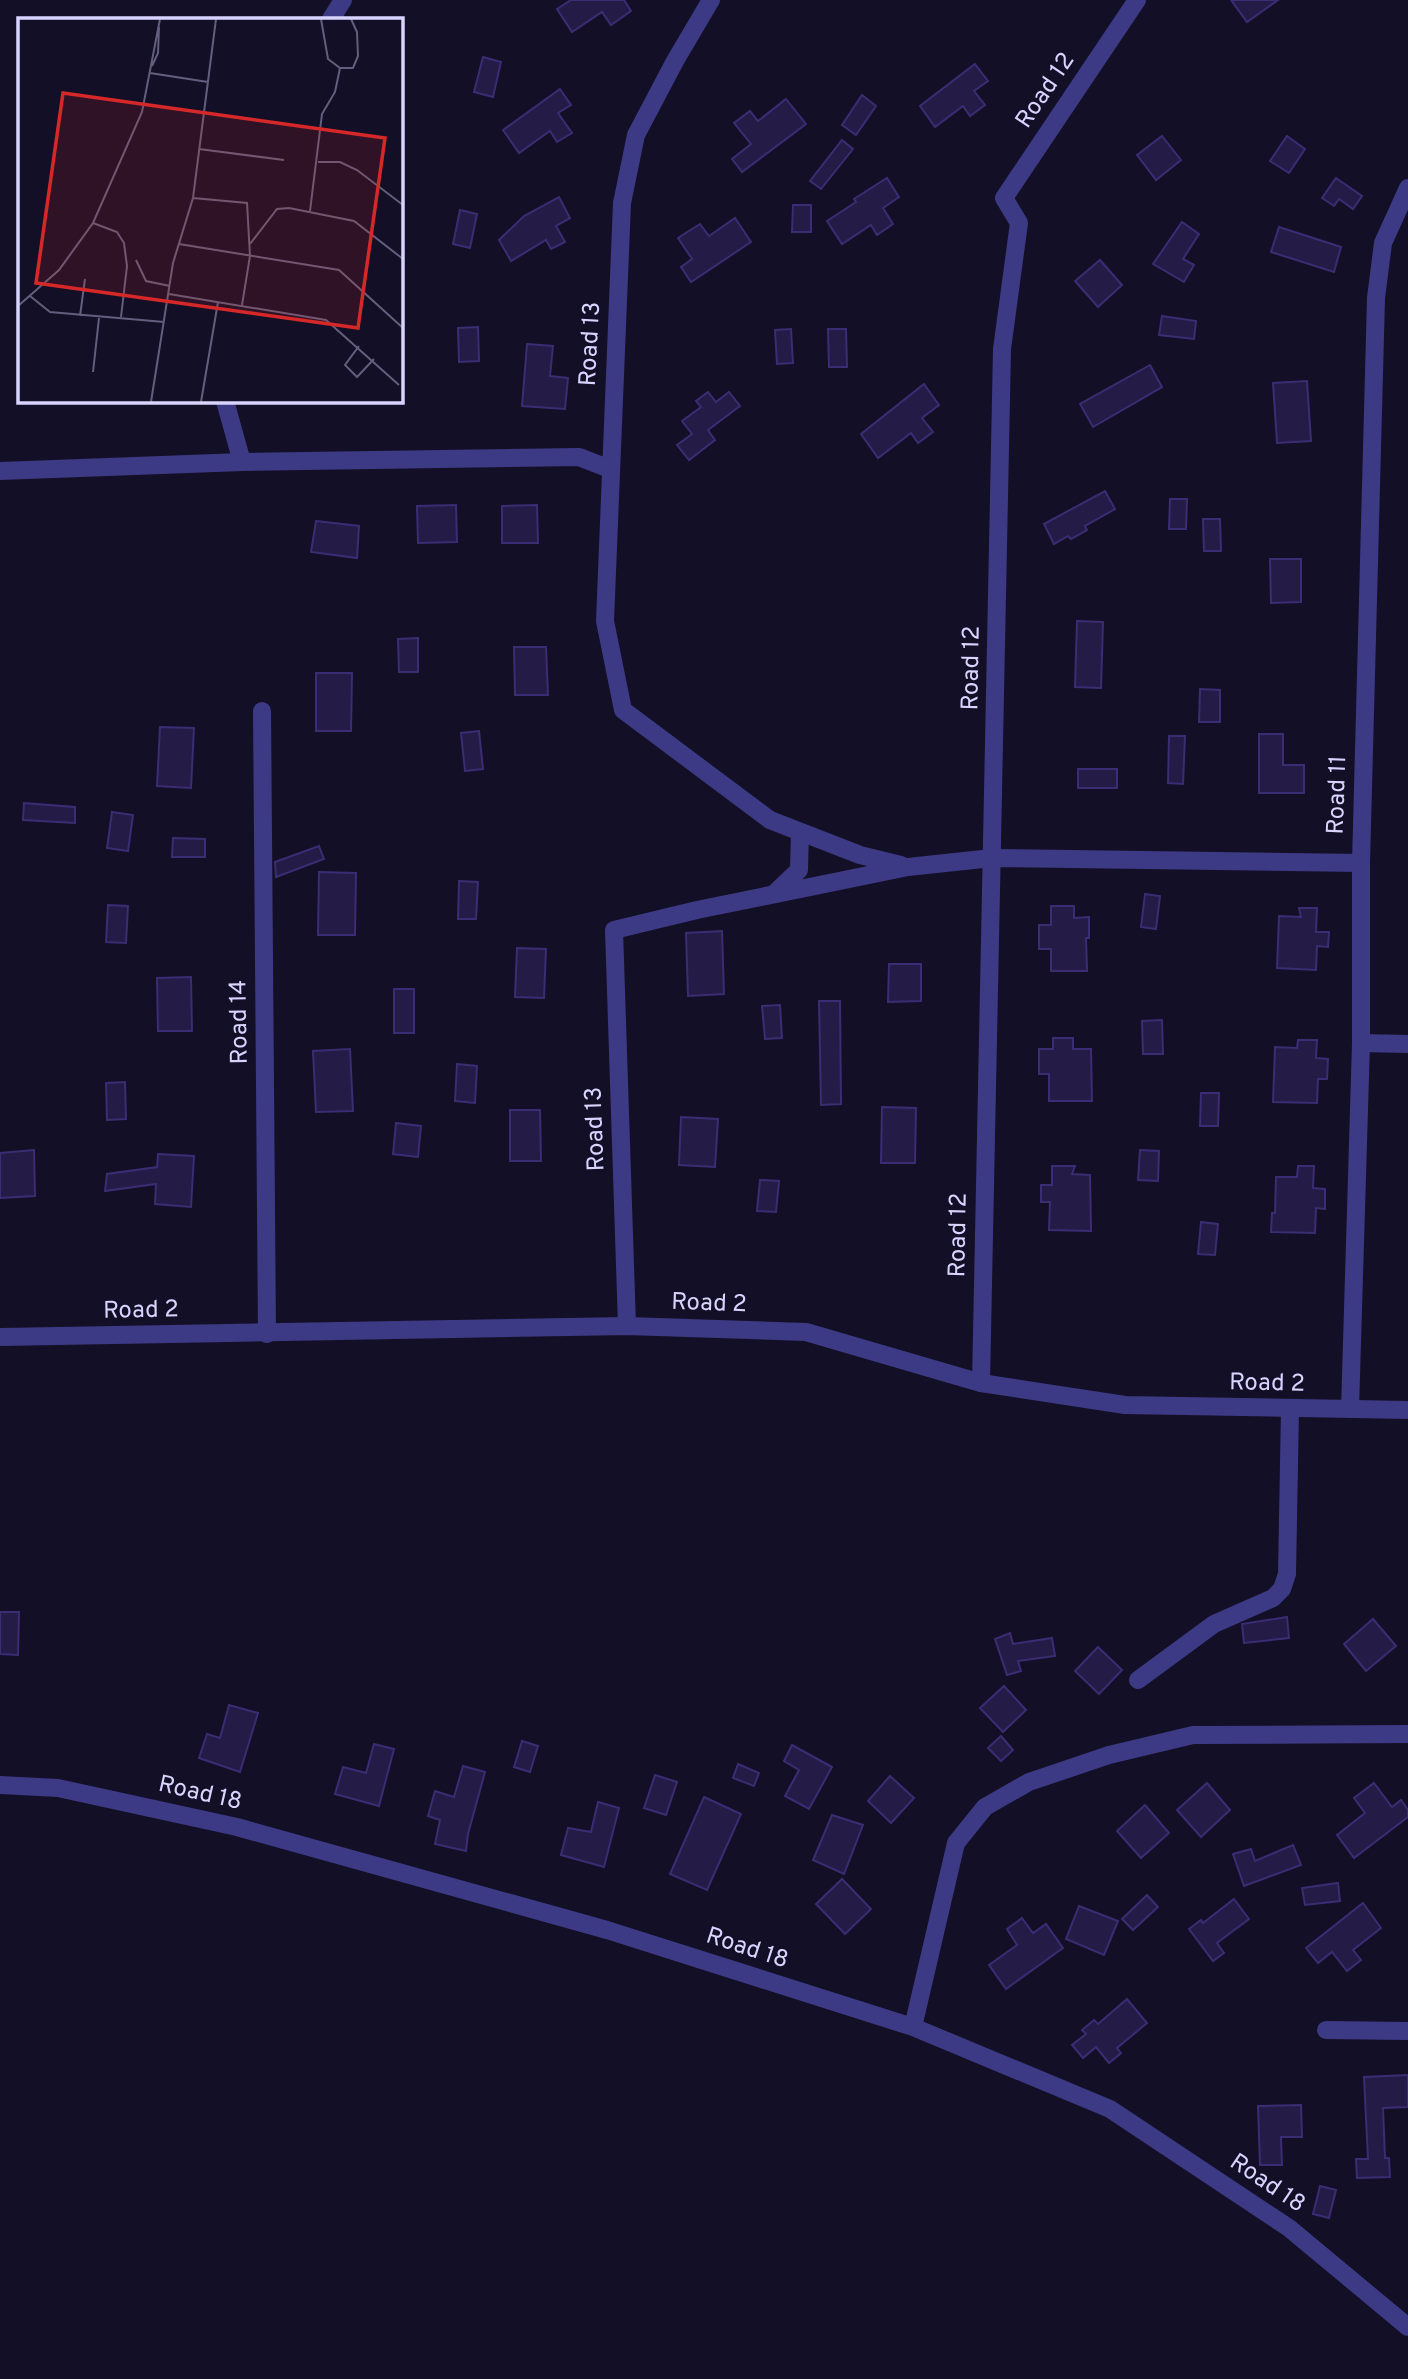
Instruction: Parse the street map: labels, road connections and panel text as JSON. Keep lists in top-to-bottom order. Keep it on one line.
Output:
{"streets":{"street":["Road 12","Road 13","Road 11","Road 14","Road 2","Road 18"]},"crossings":[["Road 12","Road 2"],["Road 13","Road 2"],["Road 11","Road 2"],["Road 14","Road 2"]]}
